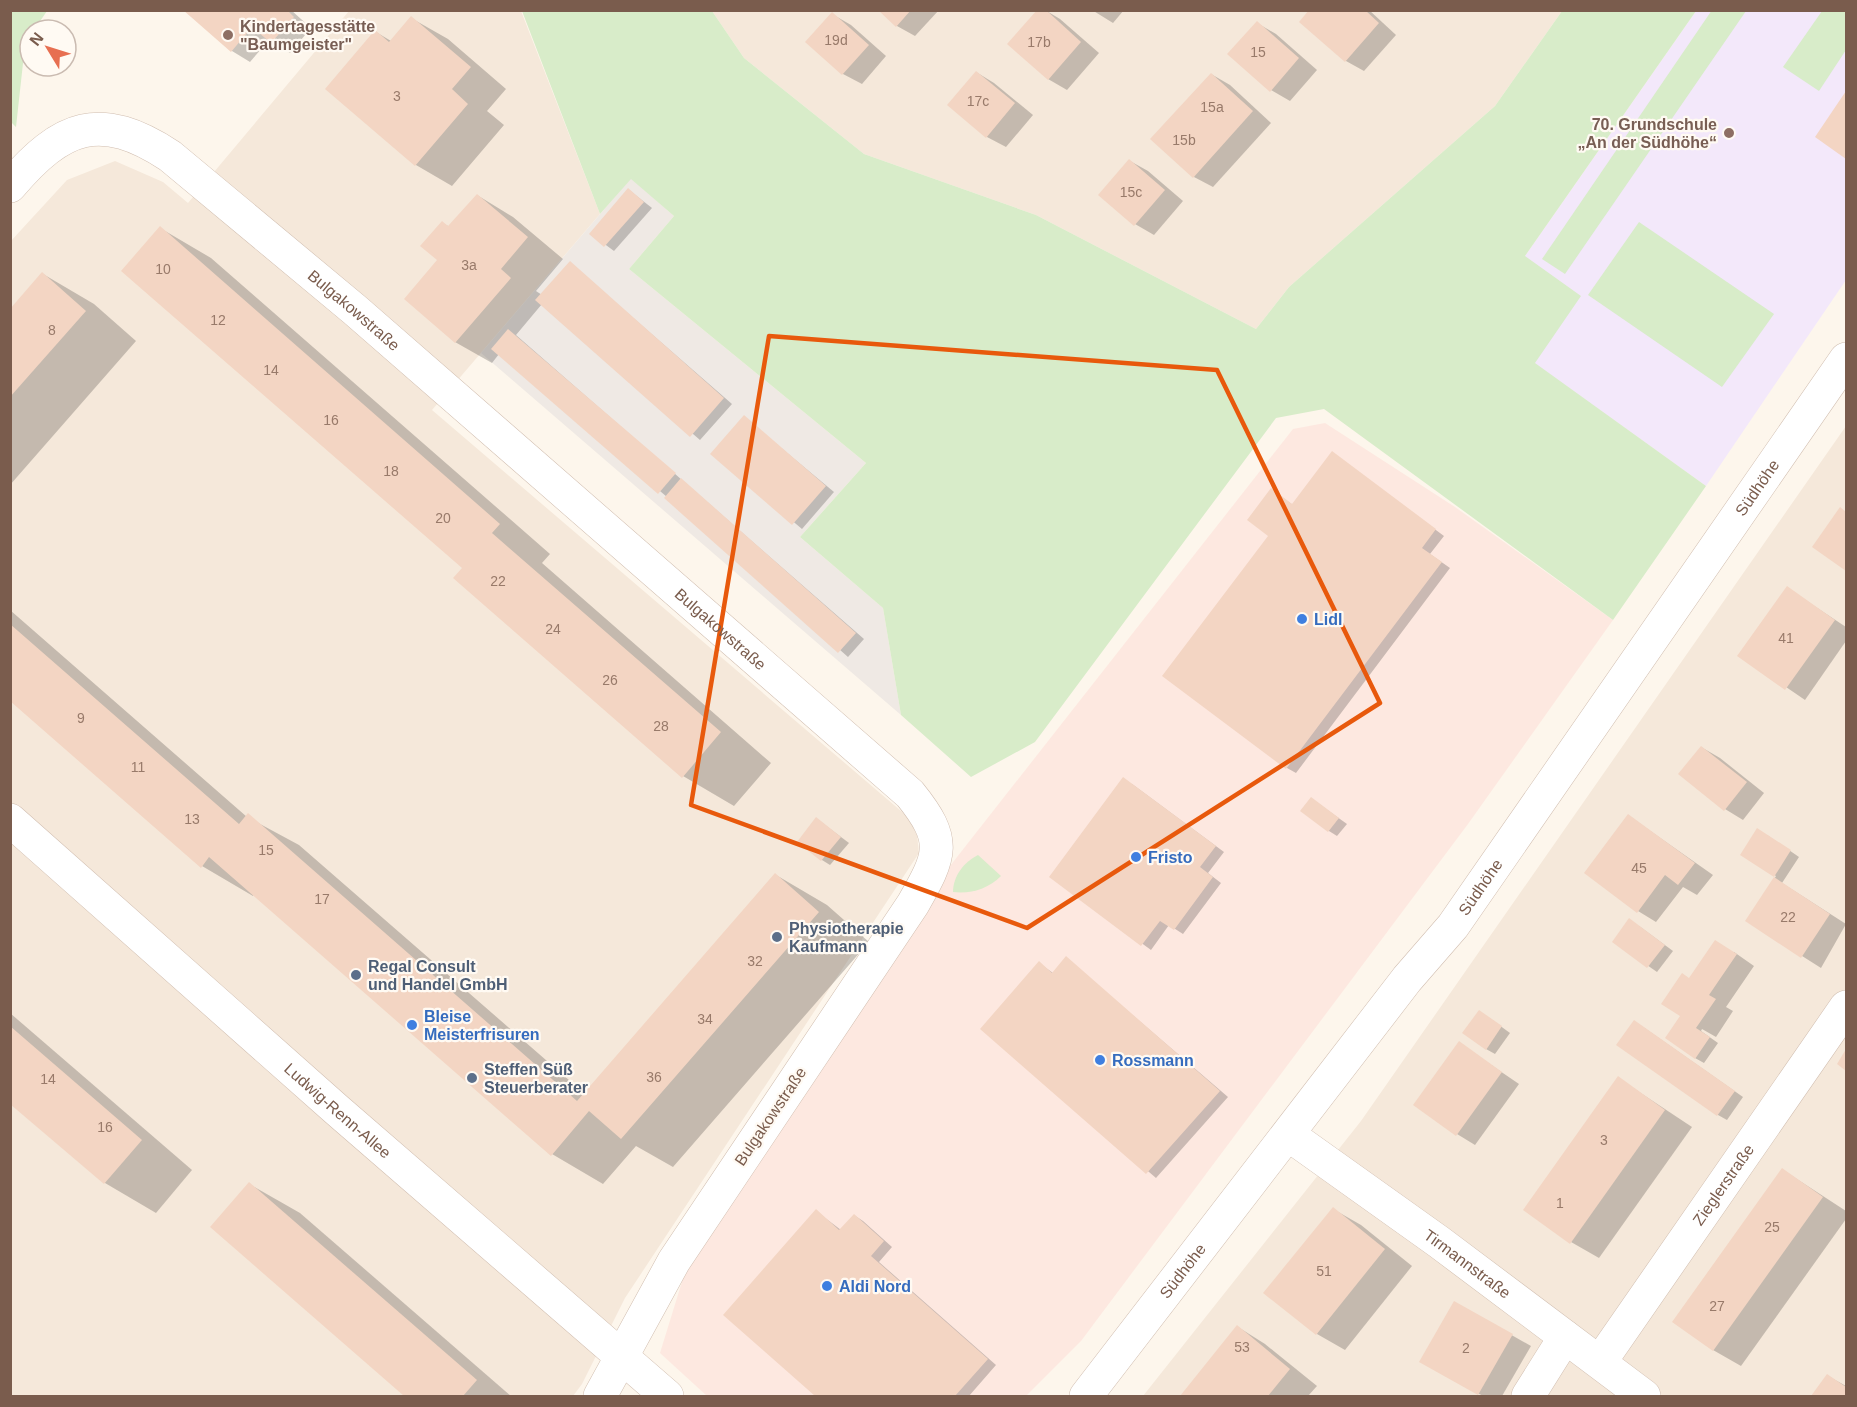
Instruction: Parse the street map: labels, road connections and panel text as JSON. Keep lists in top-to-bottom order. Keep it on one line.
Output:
{"streets":{"street":["Bulgakowstraße","Südhöhe","Ludwig-Renn-Allee","Zieglerstraße","Tirmannstraße"]},"crossings":[["Bulgakowstraße","Ludwig-Renn-Allee"],["Südhöhe","Tirmannstraße"],["Zieglerstraße","Tirmannstraße"]],"places":["Kindertagesstätte \"Baumgeister\"","70. Grundschule „An der Südhöhe“","Lidl","Fristo","Physiotherapie Kaufmann","Regal Consult und Handel GmbH","Bleise Meisterfrisuren","Rossmann","Steffen Süß Steuerberater","Aldi Nord"],"house_numbers":["19d","17b","15","3","17c","15a","15b","15c","3a","10","12","8","14","16","18","20","22","24","41","26","9","28","11","13","15","45","17","22","32","34","36","14","16","3","1","25","51","27","53","2"],"north":"top left"}
